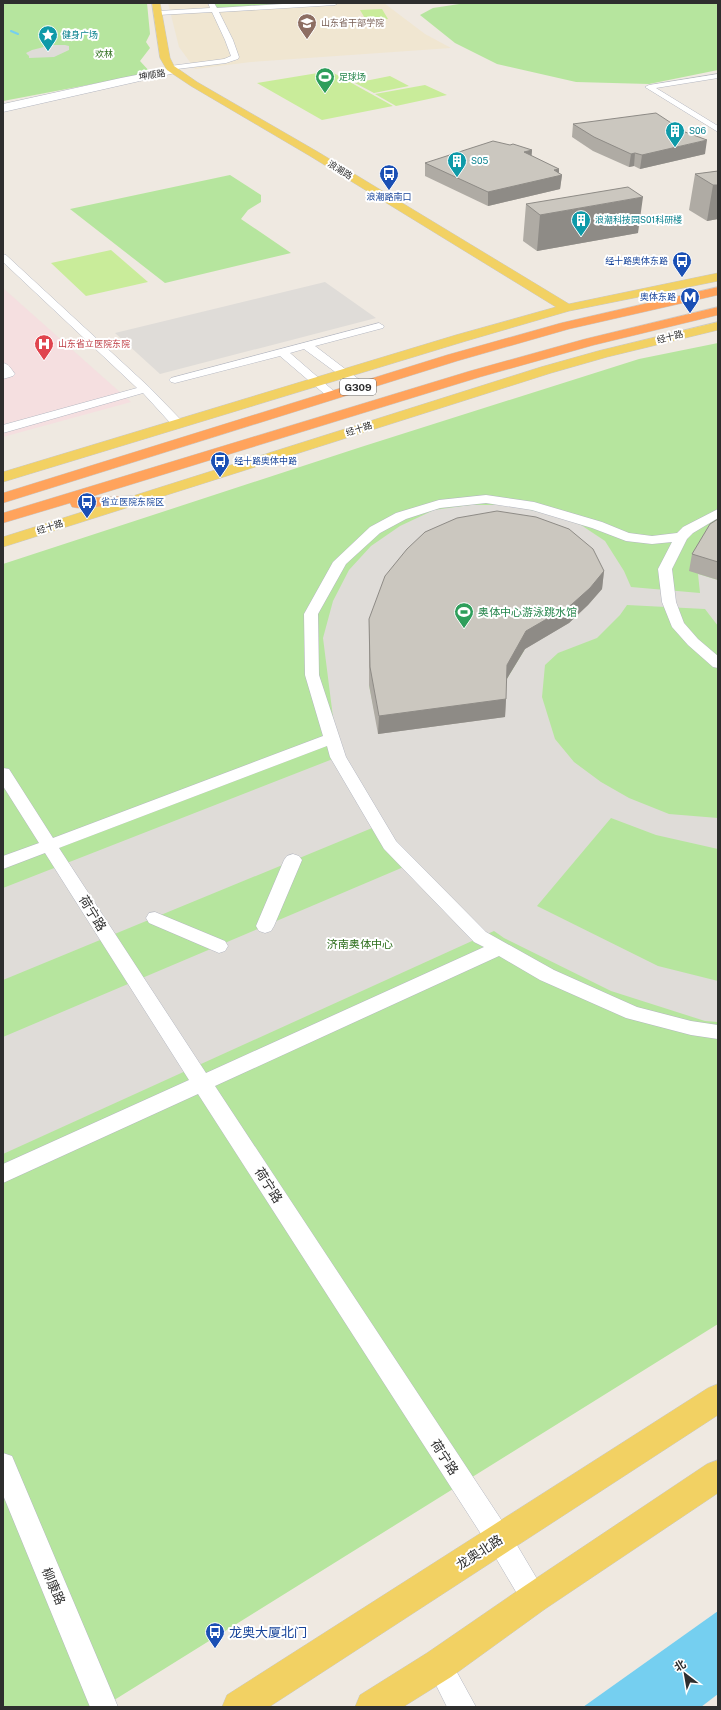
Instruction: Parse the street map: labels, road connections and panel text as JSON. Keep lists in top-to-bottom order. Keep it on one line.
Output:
{"streets":{"highway":["经十路","G309"],"main road":["浪潮路","龙奥北路"],"street":["坤顺路","荷宁路","柳康路"]},"crossings":[["坤顺路","浪潮路"],["荷宁路","龙奥北路"]],"parks":["欢林","济南奥体中心"],"places":{"school or university":["山东省干部学院"],"place":["健身广场"],"sports":["足球场","奥体中心游泳跳水馆"],"building":["S06","S05","浪潮科技园S01科研楼"],"bus stop":["浪潮路南口","经十路奥体东路","经十路奥体中路","省立医院东院区","龙奥大厦北门"],"metro station":["奥体东路"],"hospital":["山东省立医院东院"]},"north":"top left"}
